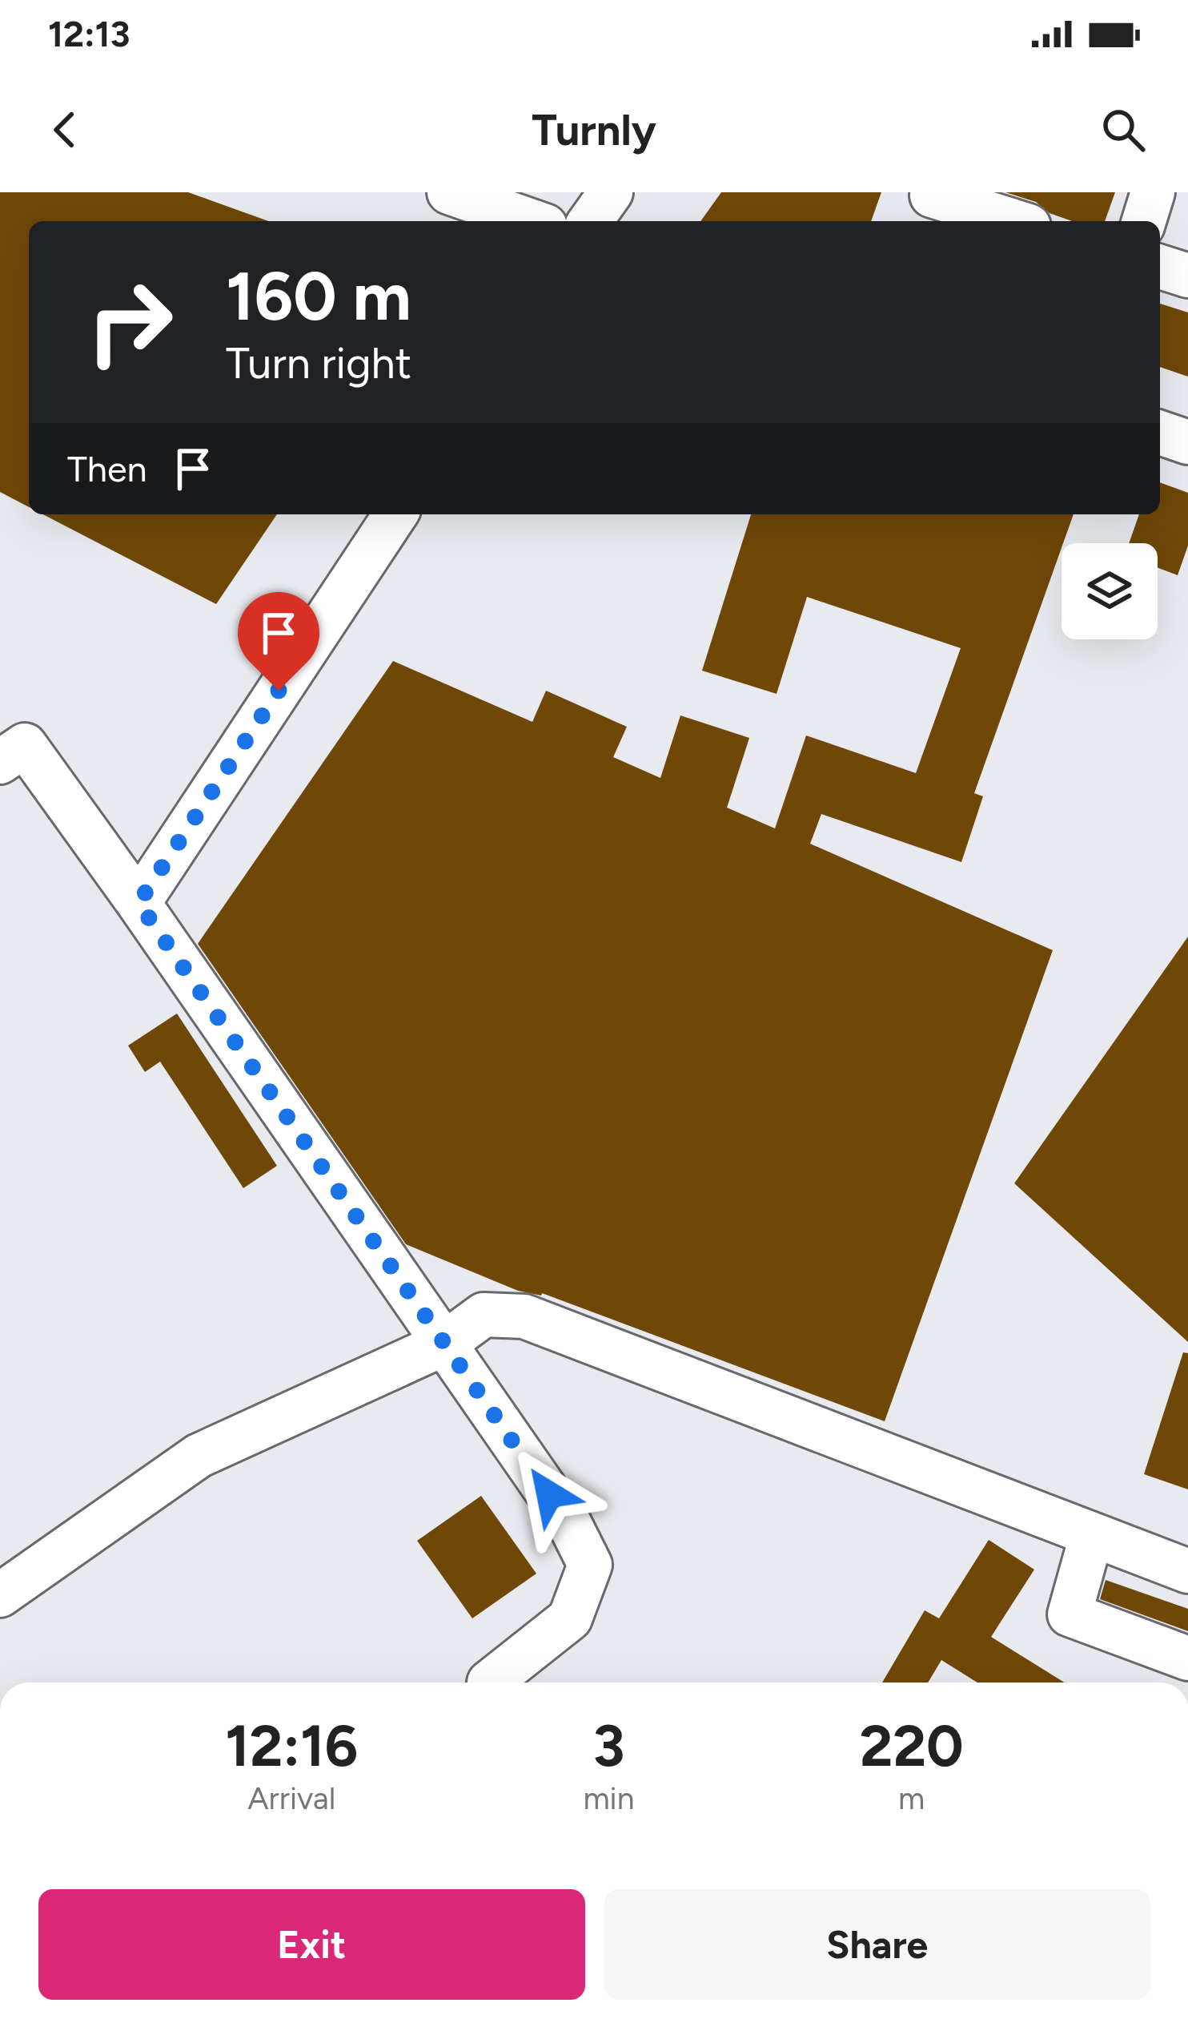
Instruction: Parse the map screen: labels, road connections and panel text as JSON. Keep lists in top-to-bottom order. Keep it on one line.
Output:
{"page":{"status":"12:13","header":"Turnly","turn":["160 m","Turn right"],"then":"Then","eta":["12:16","Arrival","3","min","220","m"],"buttons":["Exit","Share"]}}
